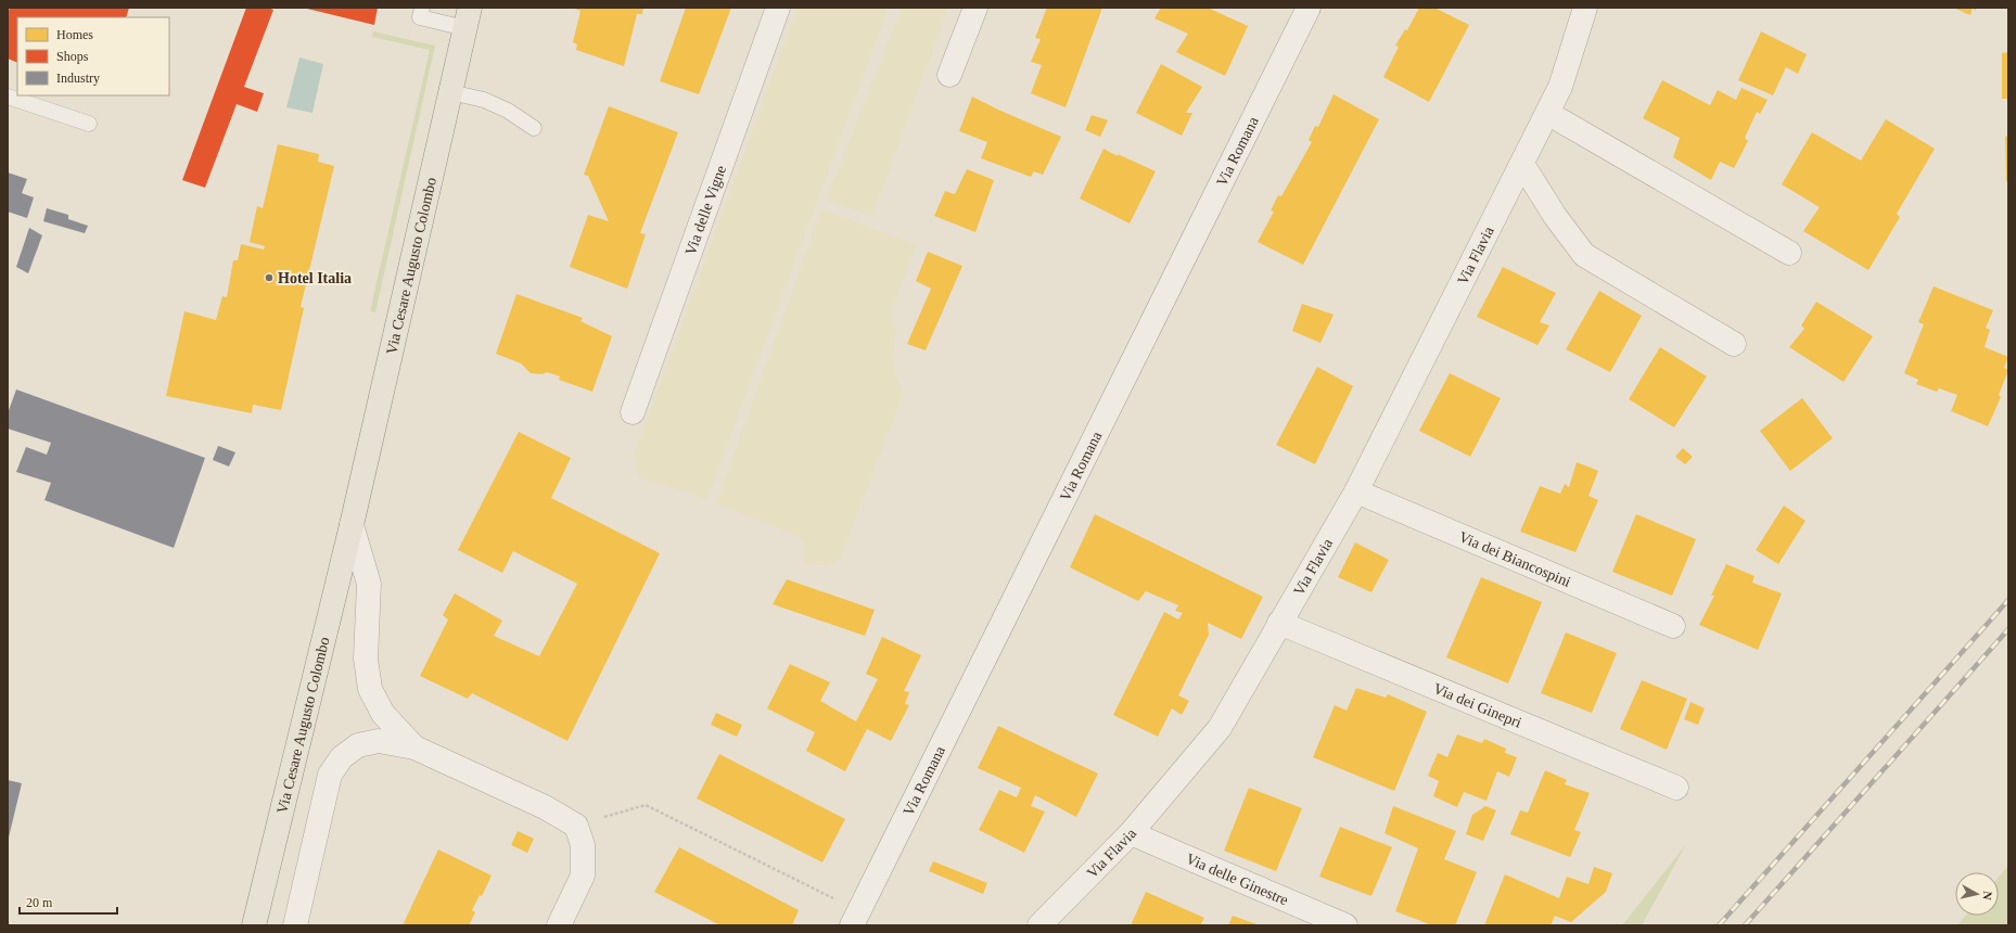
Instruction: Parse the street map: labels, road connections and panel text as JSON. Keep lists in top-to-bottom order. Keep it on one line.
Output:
{"streets":{"main road":["Via Cesare Augusto Colombo"],"street":["Via Romana","Via delle Vigne","Via Flavia","Via dei Biancospini","Via dei Ginepri","Via delle Ginestre"]},"crossings":[["Via Flavia","Via dei Biancospini"],["Via Flavia","Via dei Ginepri"],["Via Flavia","Via delle Ginestre"]],"places":["Hotel Italia"],"legend":["Homes","Shops","Industry"],"scale_bar":"20 m","north":"right"}
